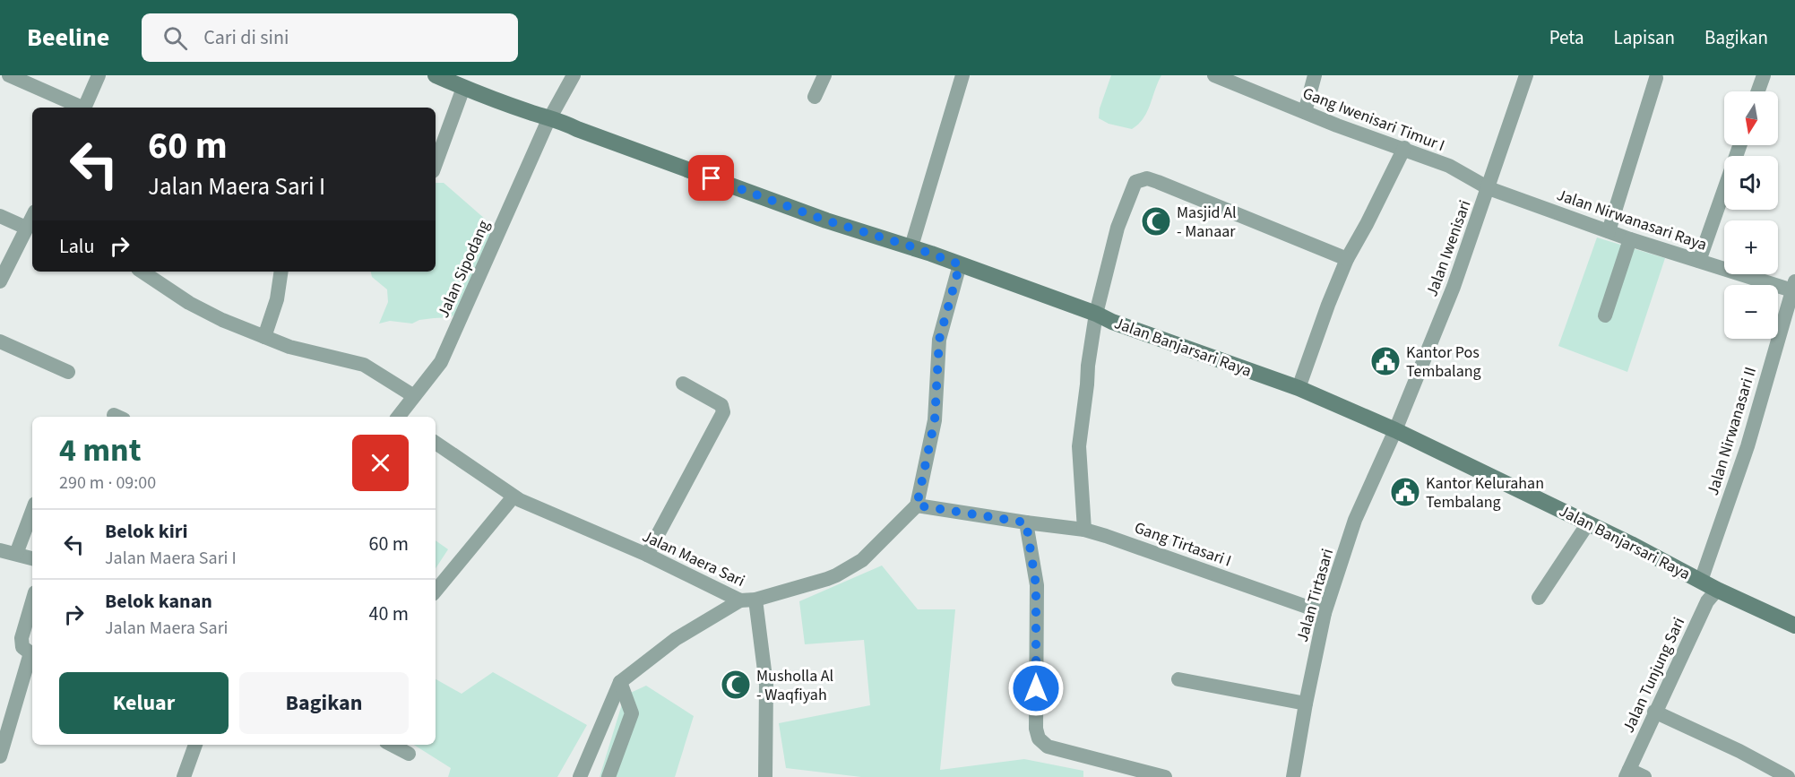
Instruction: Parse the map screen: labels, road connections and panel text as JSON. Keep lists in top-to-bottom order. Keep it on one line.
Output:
{"streets":{"main road":["Jalan Banjarsari Raya"],"street":["Gang Iwenisari Timur I","Jalan Nirwanasari Raya","Jalan Iwenisari","Jalan Sipodang","Jalan Nirwanasari II","Gang Tirtasari I","Jalan Maera Sari","Jalan Tirtasari","Jalan Tunjung Sari"]},"crossings":[["Gang Iwenisari Timur I","Jalan Nirwanasari Raya"],["Gang Iwenisari Timur I","Jalan Iwenisari"],["Jalan Nirwanasari Raya","Jalan Iwenisari"],["Jalan Nirwanasari Raya","Jalan Nirwanasari II"],["Jalan Iwenisari","Jalan Banjarsari Raya"],["Jalan Iwenisari","Jalan Tirtasari"],["Jalan Sipodang","Jalan Banjarsari Raya"],["Jalan Banjarsari Raya","Jalan Nirwanasari II"],["Jalan Banjarsari Raya","Jalan Tirtasari"],["Jalan Banjarsari Raya","Jalan Tunjung Sari"],["Gang Tirtasari I","Jalan Maera Sari"],["Gang Tirtasari I","Jalan Tirtasari"]],"places":{"mosque":["Masjid Al - Manaar","Musholla Al - Waqfiyah"],"public building":["Kantor Pos Tembalang","Kantor Kelurahan Tembalang"]},"north":"bottom","page":{"header":"Beeline","search":"Cari di sini","nav":["Peta","Lapisan","Bagikan"],"map_buttons":["+","−"],"turn":["60 m","Jalan Maera Sari I"],"then":"Lalu","heading":["4 mnt","290 m · 09:00"],"list":[{"name":"Belok kiri","note":"Jalan Maera Sari I","value":"60 m"},{"name":"Belok kanan","note":"Jalan Maera Sari","value":"40 m"}],"buttons":["Keluar","Bagikan"]}}
